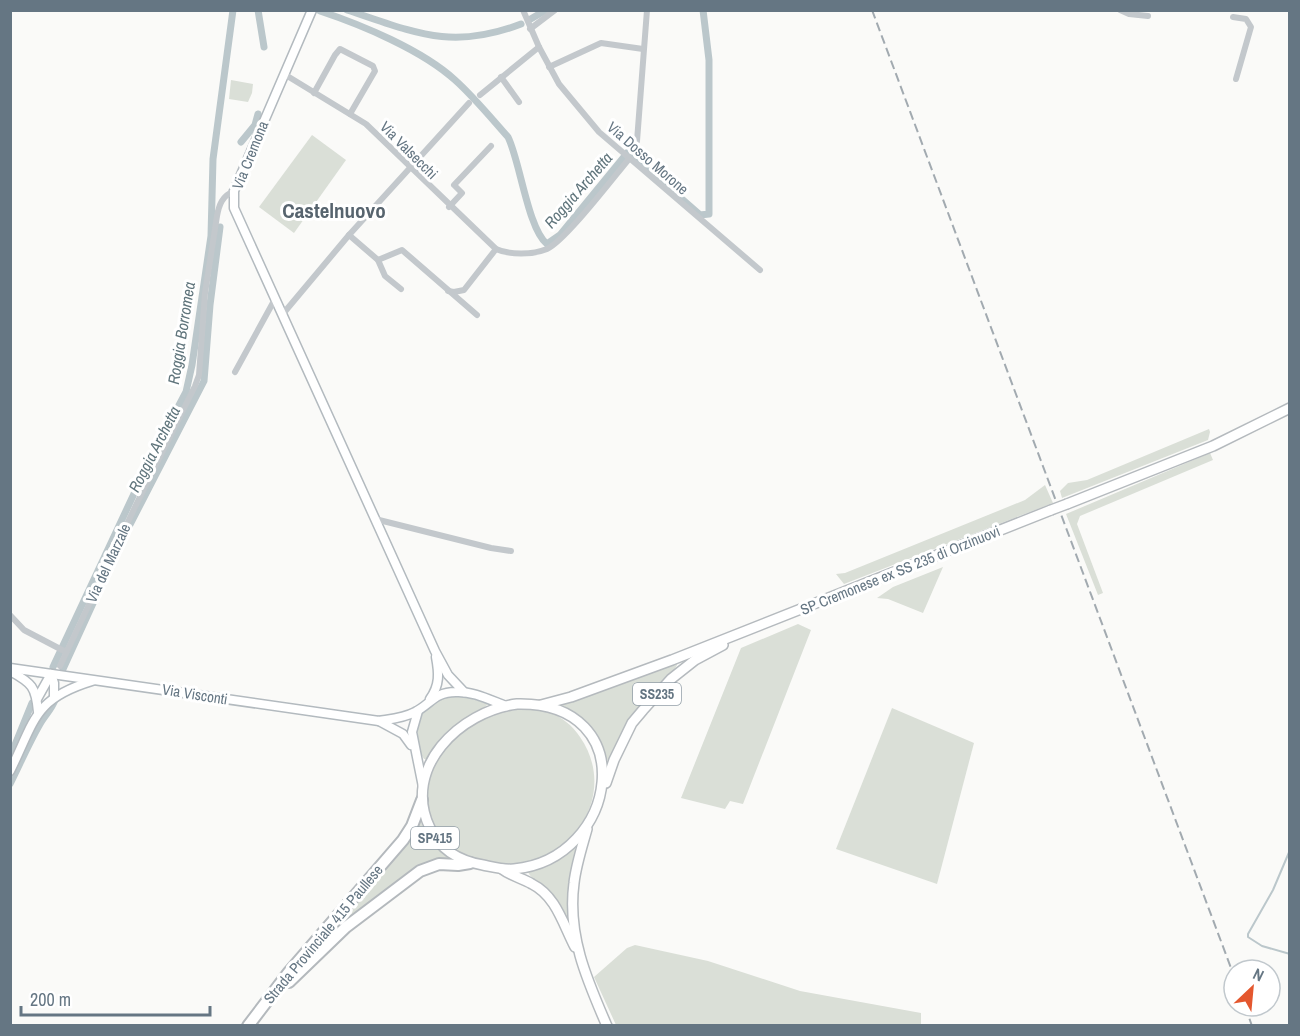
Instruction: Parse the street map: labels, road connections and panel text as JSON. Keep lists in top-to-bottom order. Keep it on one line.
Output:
{"streets":{"highway":["SP415","Strada Provinciale 415 Paullese"],"main road":["SP Cremonese ex SS 235 di Orzinuovi","SS235"],"street":["Via Valsecchi","Via Cremona","Via Dosso Morone","Via del Marzale","Via Visconti"]},"crossings":[["Via Valsecchi","Via Cremona"],["Via Cremona","Via del Marzale"],["SP Cremonese ex SS 235 di Orzinuovi","SS235"],["SS235","SP415"],["SS235","Strada Provinciale 415 Paullese"],["SP415","Strada Provinciale 415 Paullese"]],"districts":["Castelnuovo"],"water":["Roggia Archetta","Roggia Borromea"],"scale_bar":"200 m","north":"top right"}
